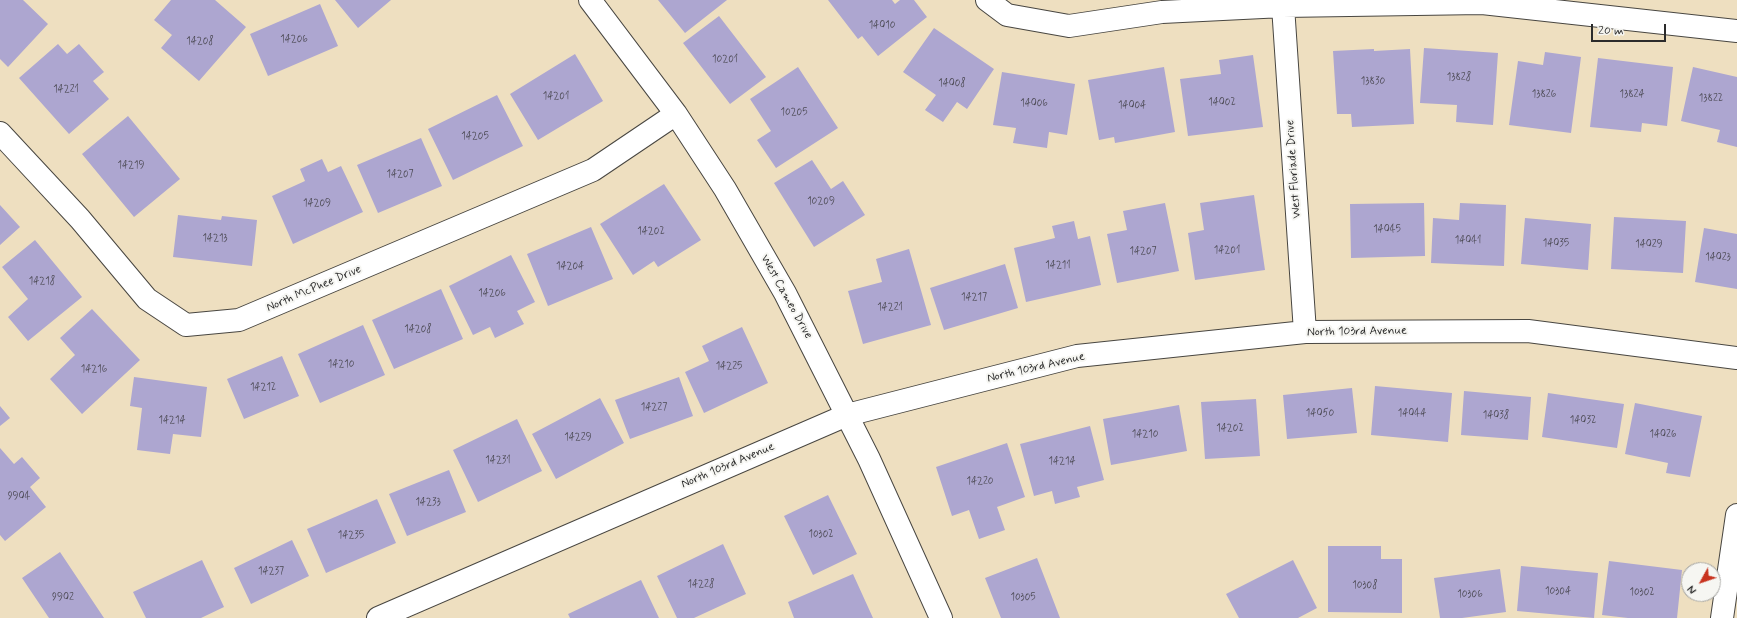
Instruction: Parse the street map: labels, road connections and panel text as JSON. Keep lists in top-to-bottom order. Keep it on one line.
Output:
{"streets":{"street":["West Floriade Drive","North McPhee Drive","West Cameo Drive","North 103rd Avenue"]},"crossings":[["West Floriade Drive","North 103rd Avenue"],["North McPhee Drive","West Cameo Drive"],["West Cameo Drive","North 103rd Avenue"]],"house_numbers":["14010","14206","14208","10201","13828","13830","14008","14221","13826","13824","14201","13822","14002","14006","14004","10205","14205","14219","14207","10209","14209","14045","14202","14213","14041","14035","14029","14201","14207","14023","14211","14204","14218","14206","14217","14221","14208","14210","14225","14216","14212","14227","14050","14044","14038","14214","14032","14202","14210","14026","14229","14231","14214","14220","9904","14233","10302","14235","14237","14228","10308","10304","10302","10306","9902","10305"],"scale_bar":"20 m","north":"bottom left"}
